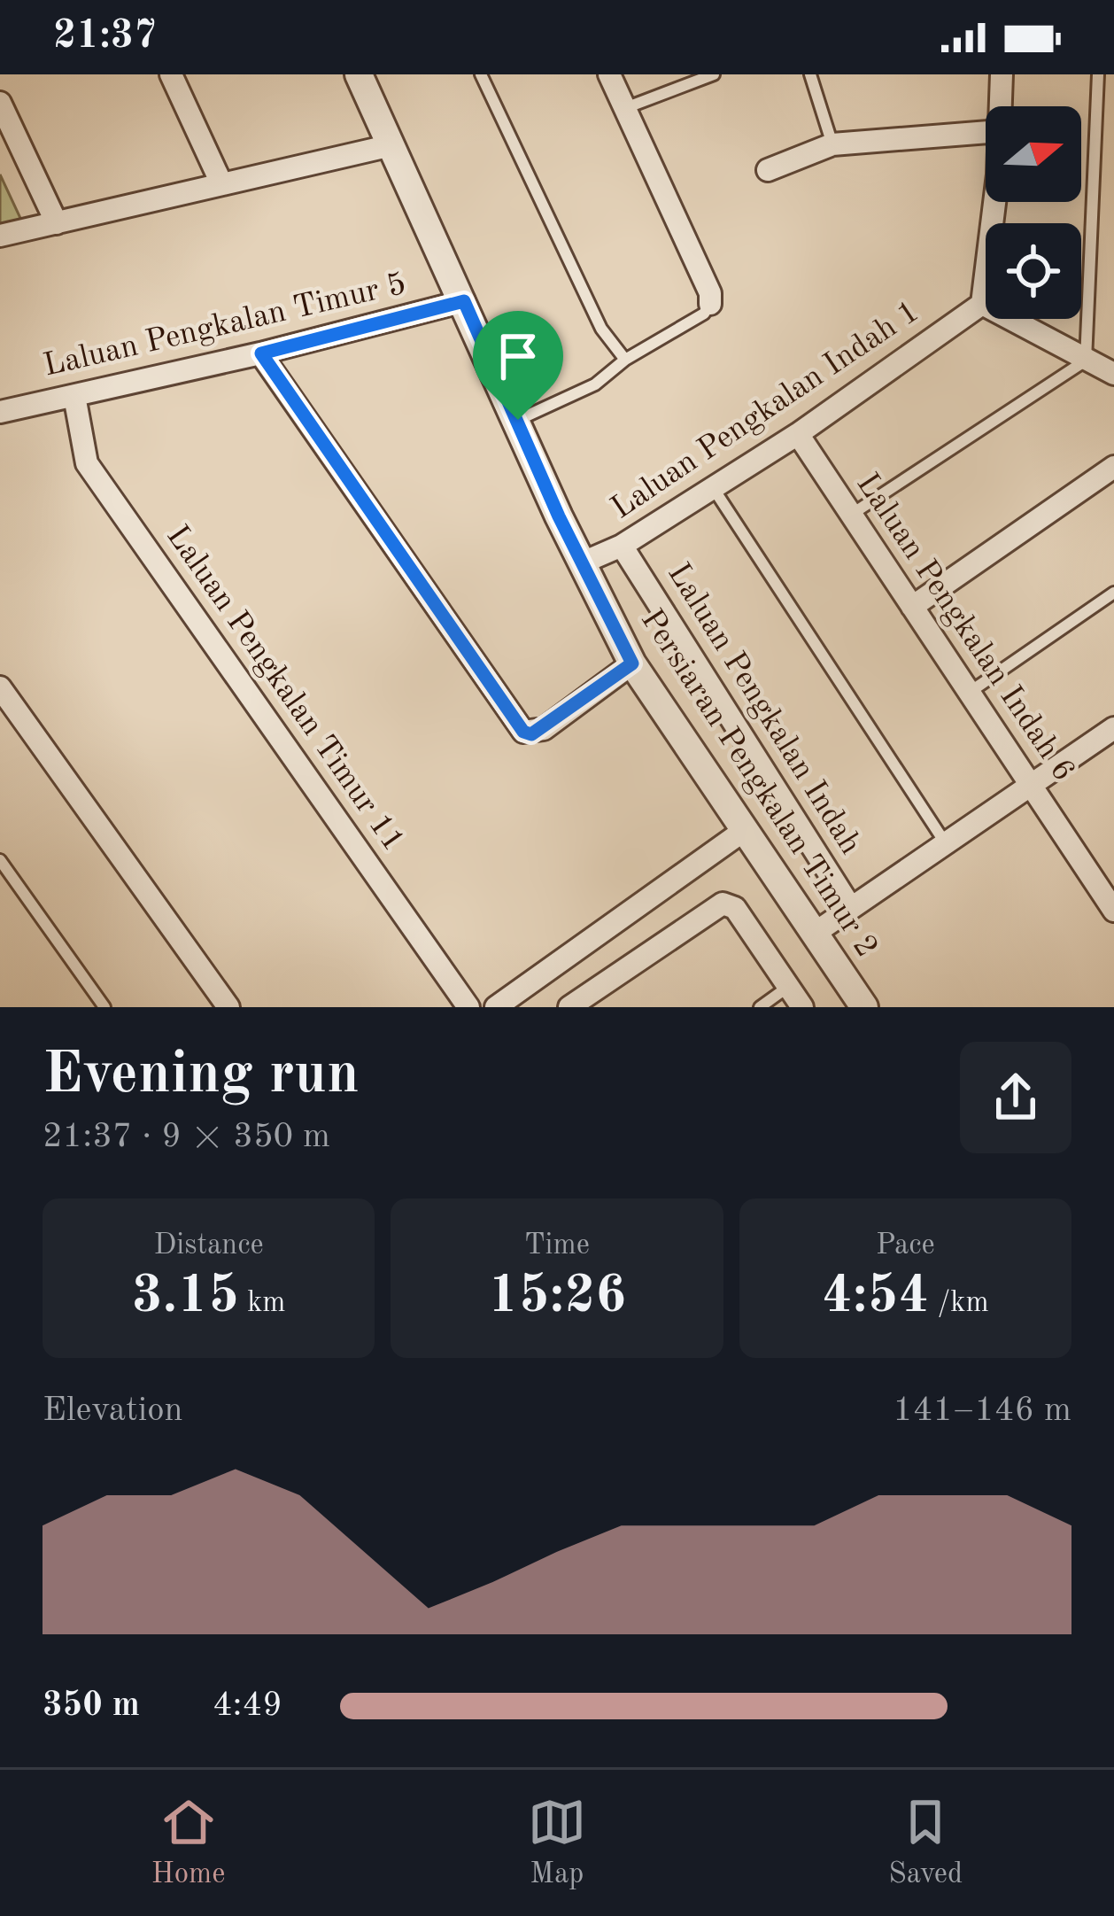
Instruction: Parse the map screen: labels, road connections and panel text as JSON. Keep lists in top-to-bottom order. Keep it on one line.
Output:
{"streets":{"street":["Laluan Pengkalan Timur 5","Laluan Pengkalan Indah 1","Laluan Pengkalan Indah 6","Laluan Pengkalan Timur 11","Laluan Pengkalan Indah","Persiaran Pengkalan Timur 2"]},"crossings":[["Laluan Pengkalan Timur 5","Laluan Pengkalan Timur 11"],["Laluan Pengkalan Timur 5","Persiaran Pengkalan Timur 2"],["Laluan Pengkalan Indah 1","Laluan Pengkalan Indah 6"],["Laluan Pengkalan Indah 1","Laluan Pengkalan Indah"],["Laluan Pengkalan Indah 1","Persiaran Pengkalan Timur 2"]],"north":"right","page":{"status":"21:37","heading":["Evening run","21:37 · 9 × 350 m"],"stats":[["Distance","3.15 km"],["Time","15:26"],["Pace","4:54 /km"]],"chart":["Elevation","141–146 m"],"list":[{"name":"350 m","note":"4:49"}],"tabs":["Home","Map","Saved"]}}
